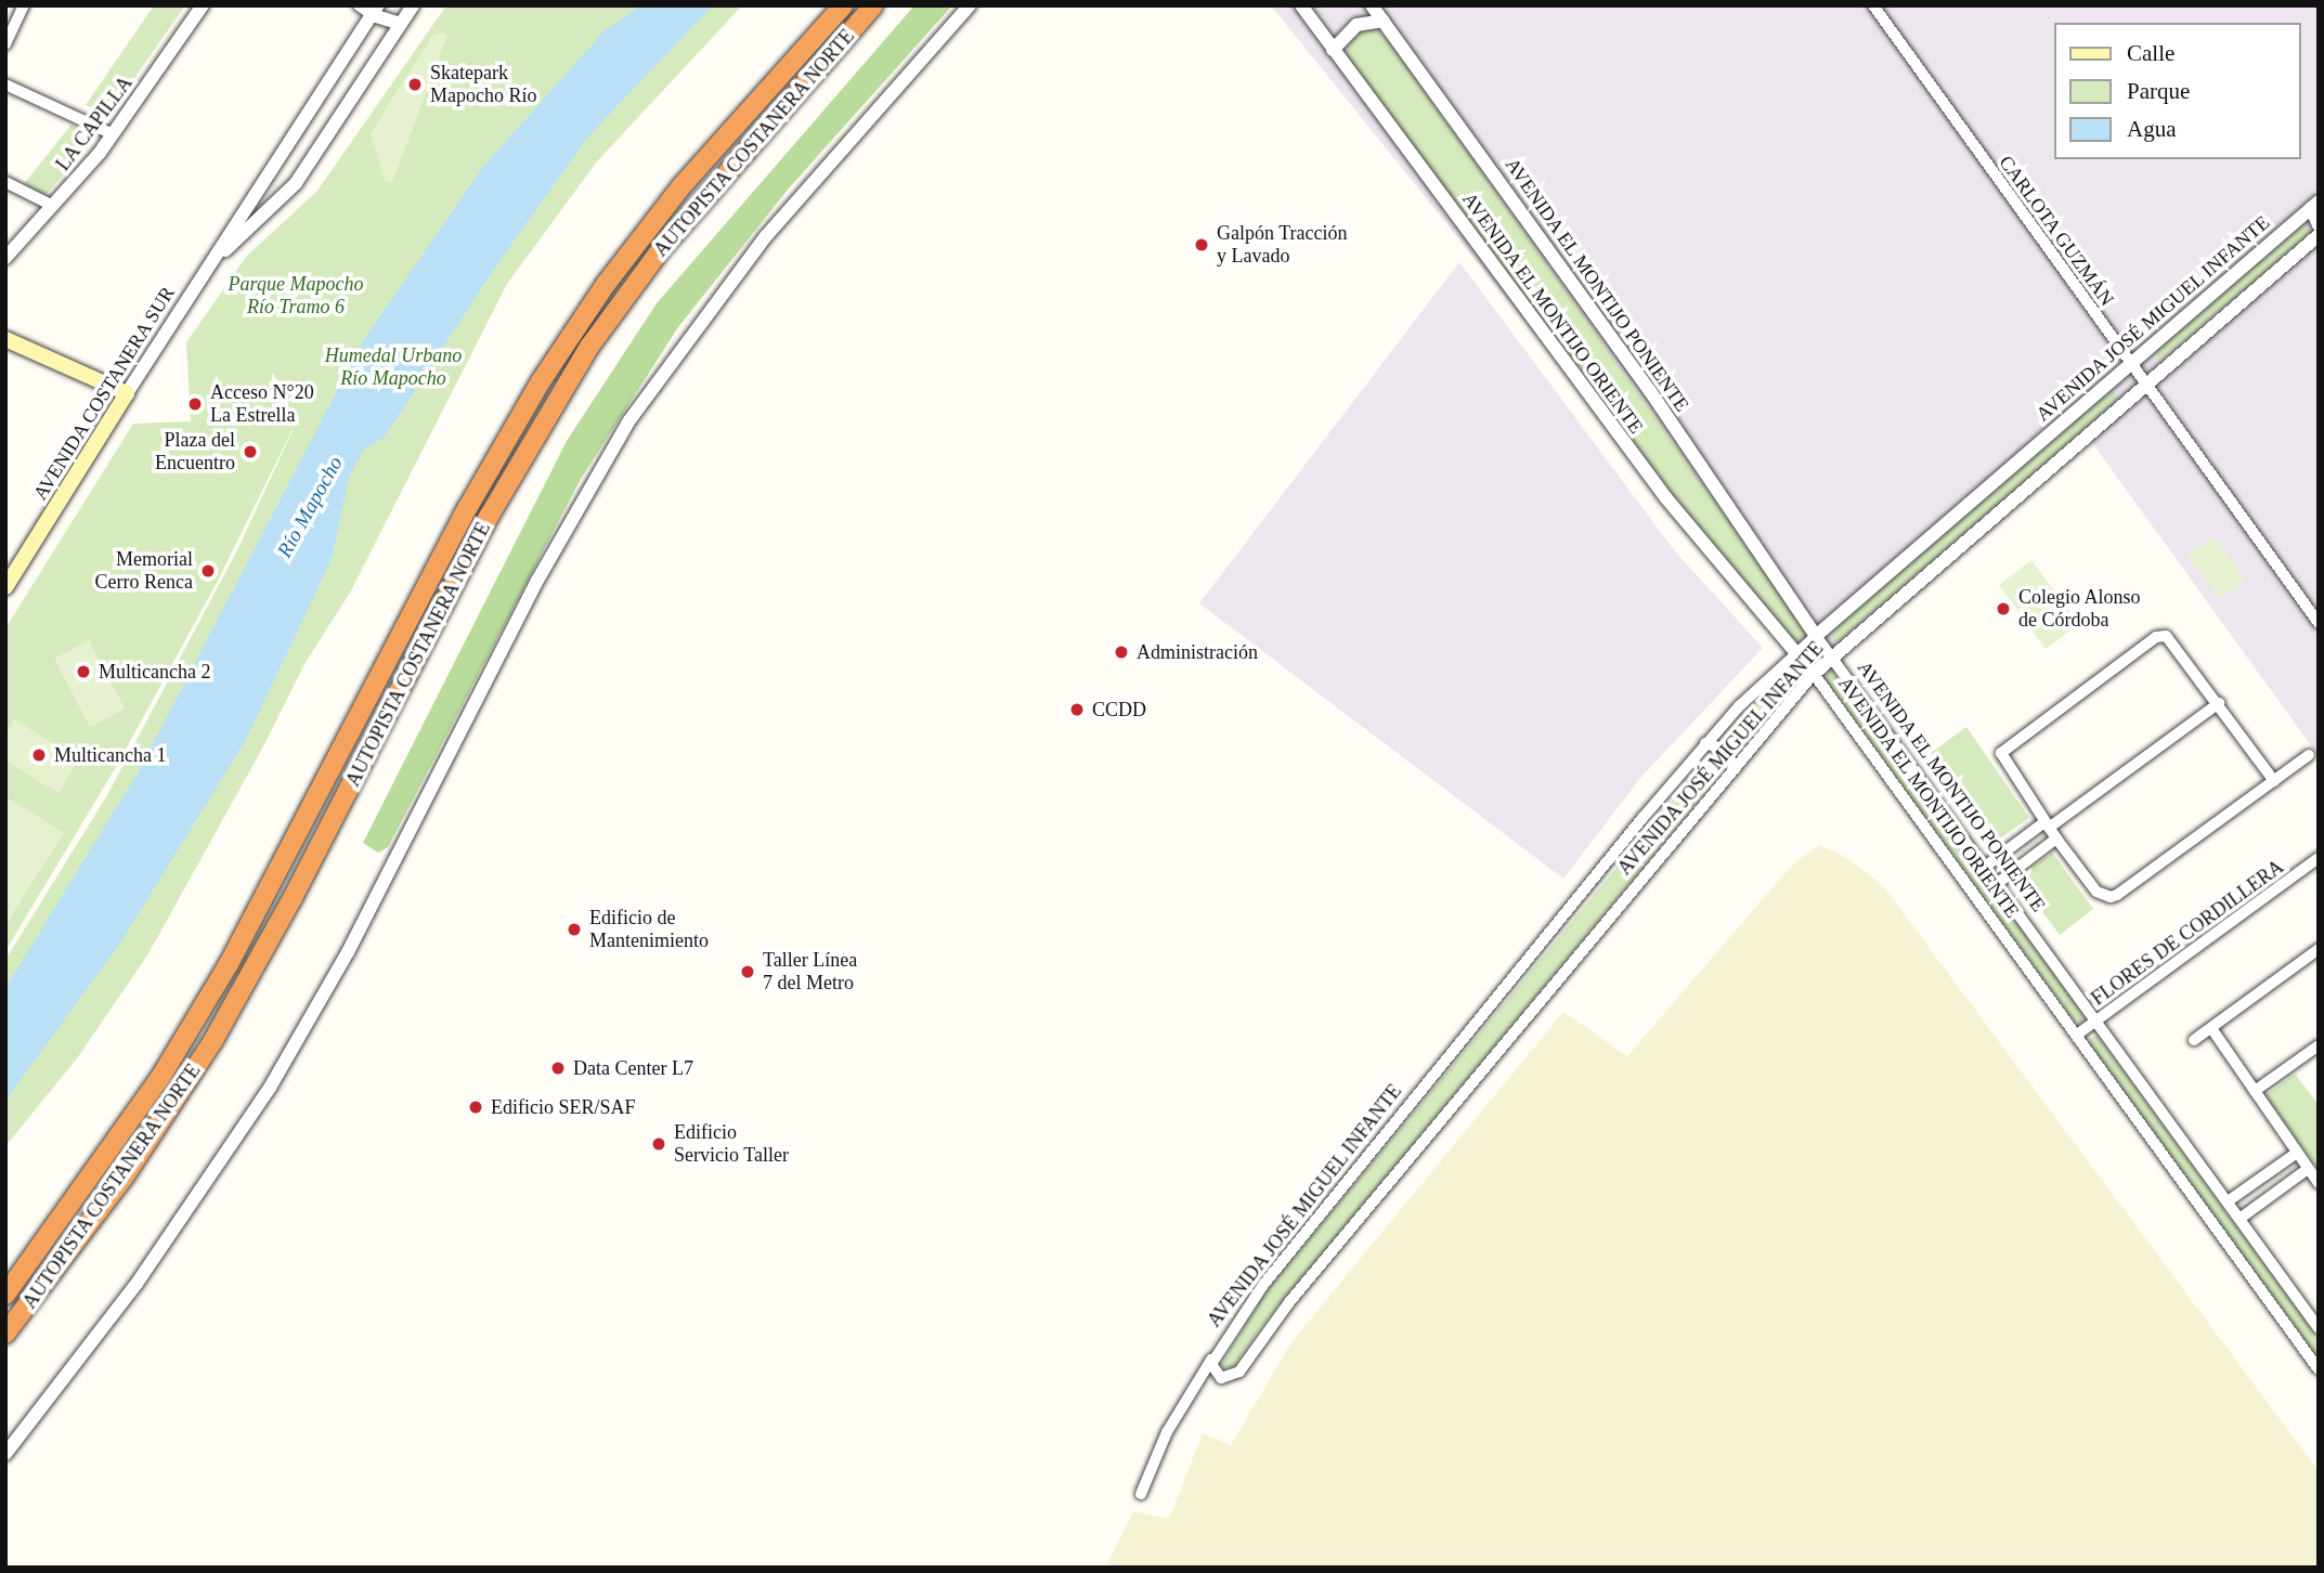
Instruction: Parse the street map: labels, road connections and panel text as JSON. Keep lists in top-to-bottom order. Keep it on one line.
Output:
{"streets":{"highway":["AUTOPISTA COSTANERA NORTE"],"main road":["AVENIDA COSTANERA SUR"],"street":["LA CAPILLA","CARLOTA GUZMÁN","AVENIDA EL MONTIJO PONIENTE","AVENIDA EL MONTIJO ORIENTE","AVENIDA JOSÉ MIGUEL INFANTE","FLORES DE CORDILLERA"]},"crossings":[["CARLOTA GUZMÁN","AVENIDA JOSÉ MIGUEL INFANTE"],["AVENIDA EL MONTIJO PONIENTE","AVENIDA JOSÉ MIGUEL INFANTE"],["AVENIDA EL MONTIJO PONIENTE","FLORES DE CORDILLERA"],["AVENIDA EL MONTIJO ORIENTE","AVENIDA JOSÉ MIGUEL INFANTE"],["AVENIDA EL MONTIJO ORIENTE","FLORES DE CORDILLERA"]],"water":["Río Mapocho"],"parks":["Parque Mapocho Río Tramo 6","Humedal Urbano Río Mapocho"],"places":["Skatepark Mapocho Río","Galpón Tracción y Lavado","Acceso N°20 La Estrella","Plaza del Encuentro","Memorial Cerro Renca","Colegio Alonso de Córdoba","Administración","Multicancha 2","CCDD","Multicancha 1","Edificio de Mantenimiento","Taller Línea 7 del Metro","Data Center L7","Edificio SER/SAF","Edificio Servicio Taller"],"legend":["Calle","Parque","Agua"]}
